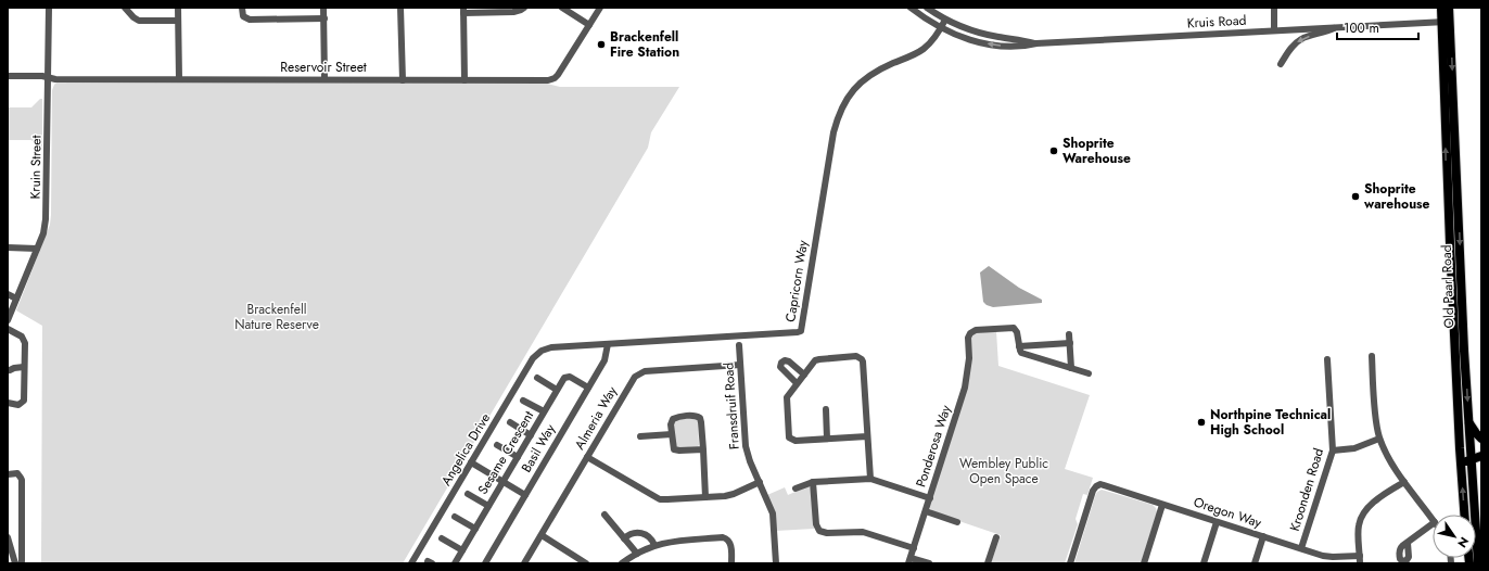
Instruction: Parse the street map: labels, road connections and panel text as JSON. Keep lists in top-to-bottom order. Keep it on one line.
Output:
{"streets":{"main road":["Old Paarl Road"],"street":["Kruis Road","Reservoir Street","Kruin Street","Capricorn Way","Fransdruif Road","Almeria Way","Ponderosa Way","Basil Way","Angelica Drive","Sesame Crescent","Kroonden Road","Oregon Way"]},"crossings":[["Kruis Road","Capricorn Way"],["Kruis Road","Old Paarl Road"],["Reservoir Street","Kruin Street"],["Capricorn Way","Basil Way"],["Capricorn Way","Angelica Drive"],["Fransdruif Road","Almeria Way"],["Basil Way","Sesame Crescent"],["Kroonden Road","Oregon Way"]],"parks":["Brackenfell Nature Reserve","Wembley Public Open Space"],"places":["Brackenfell Fire Station","Shoprite Warehouse","Shoprite warehouse","Northpine Technical High School"],"scale_bar":"100 m","north":"bottom right"}
